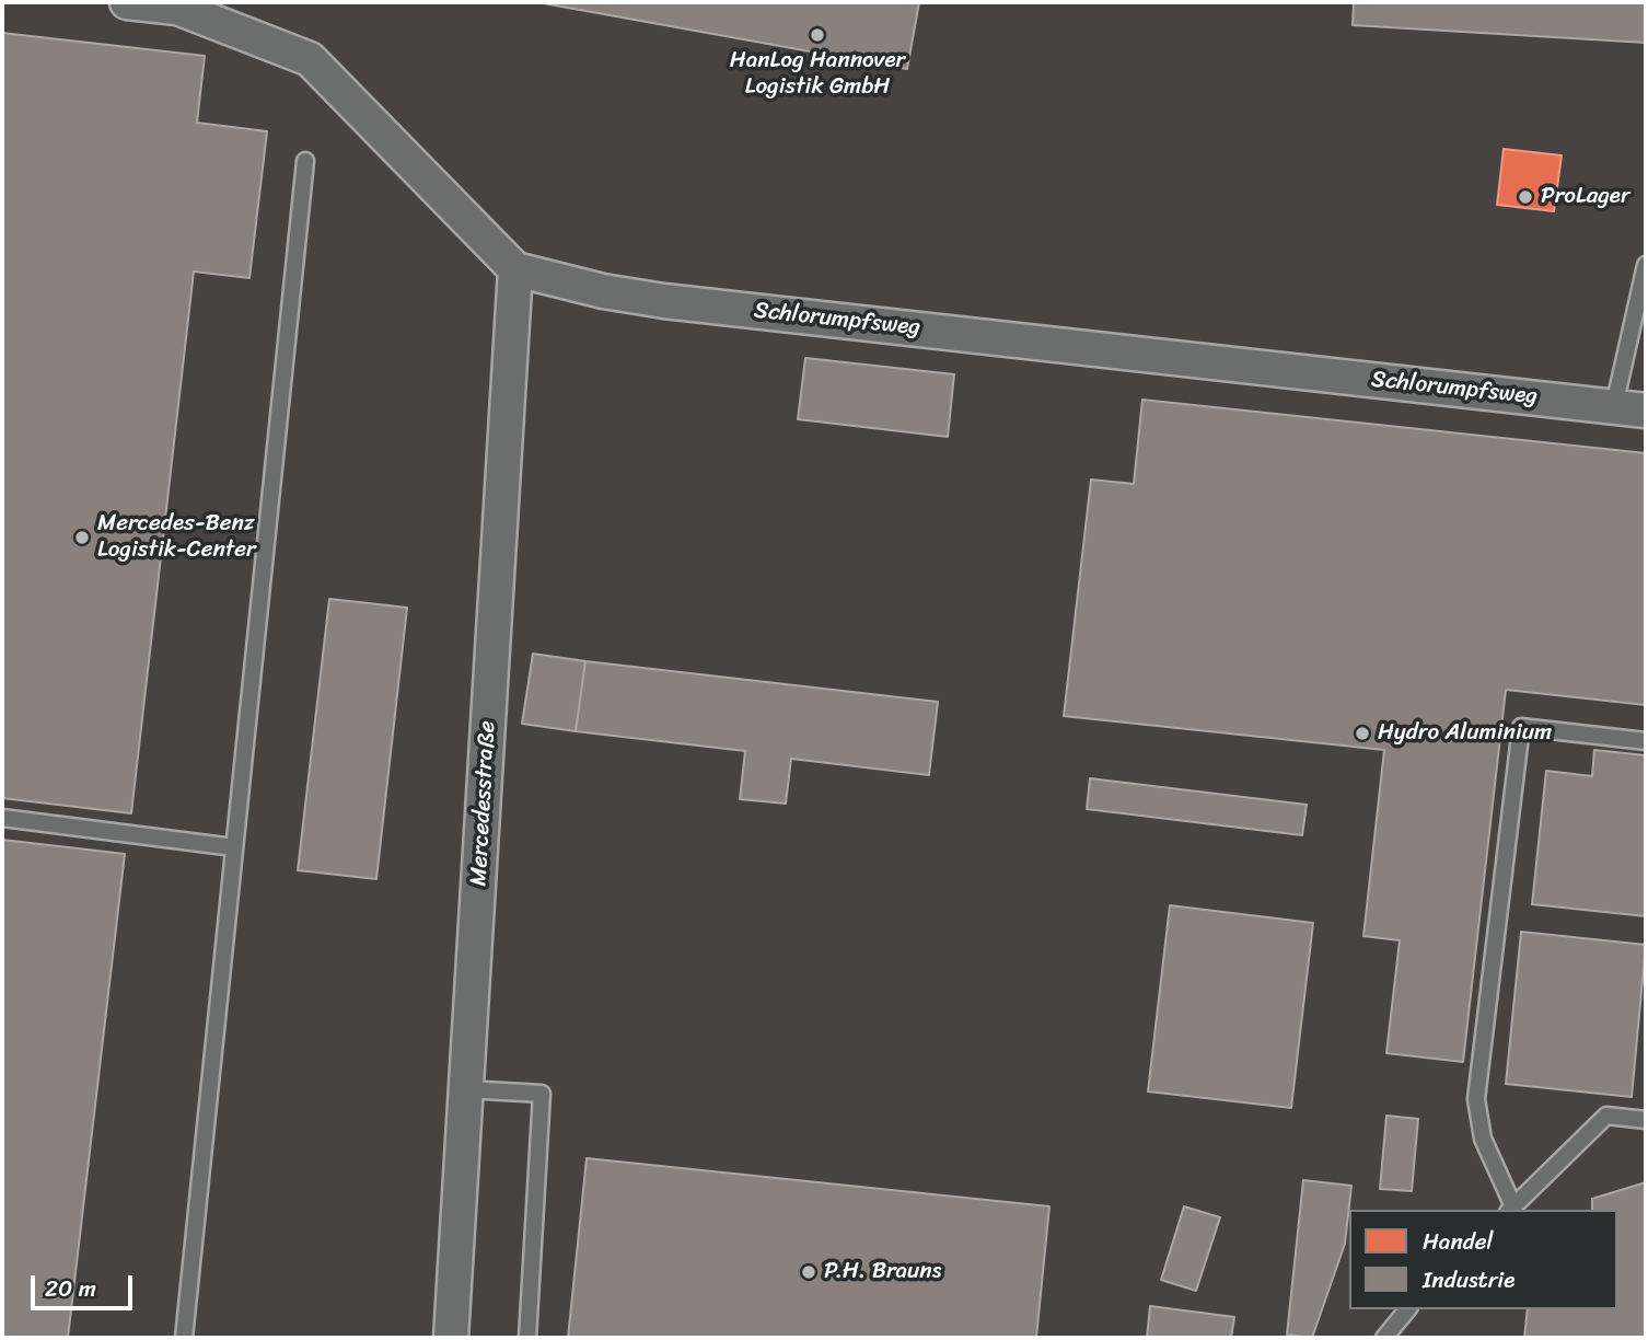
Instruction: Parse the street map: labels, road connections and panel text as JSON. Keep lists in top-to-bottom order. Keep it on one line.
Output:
{"streets":{"street":["Schlorumpfsweg","Mercedesstraße"]},"crossings":[["Schlorumpfsweg","Mercedesstraße"]],"places":["HanLog Hannover Logistik GmbH","ProLager","Mercedes-Benz Logistik-Center","Hydro Aluminium","P.H. Brauns"],"legend":["Handel","Industrie"],"scale_bar":"20 m"}
